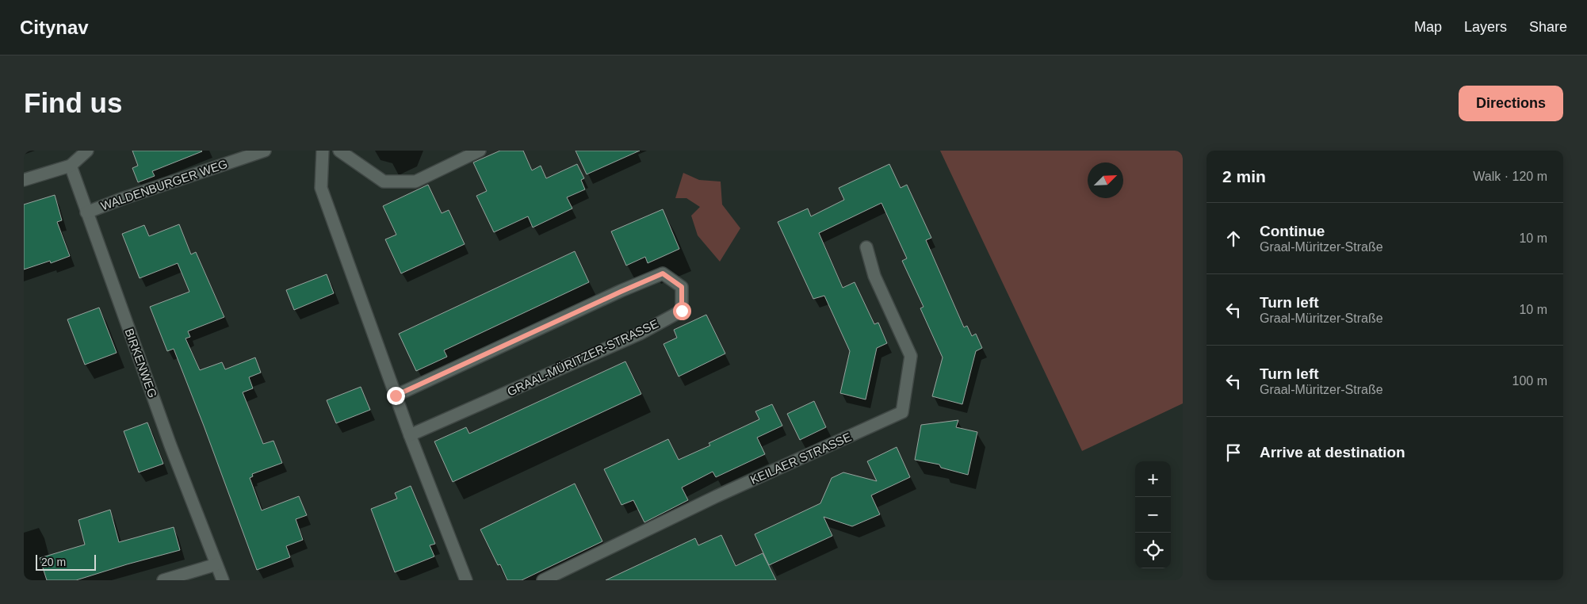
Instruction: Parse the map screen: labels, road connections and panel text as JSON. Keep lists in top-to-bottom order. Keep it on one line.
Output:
{"streets":{"street":["WALDENBURGER WEG","GRAAL-MÜRITZER-STRASSE","BIRKENWEG","KEILAER STRASSE"]},"crossings":[["WALDENBURGER WEG","BIRKENWEG"]],"scale_bar":"20 m","north":"top right","page":{"header":"Citynav","nav":["Map","Layers","Share"],"buttons":"Directions","title":"Find us","heading":["2 min","Walk · 120 m"],"list":[["Continue","Graal-Müritzer-Straße","10 m"],["Turn left","Graal-Müritzer-Straße","10 m"],["Turn left","Graal-Müritzer-Straße","100 m"],"Arrive at destination"],"map_buttons":["+","−"],"scale":"20 m"}}
